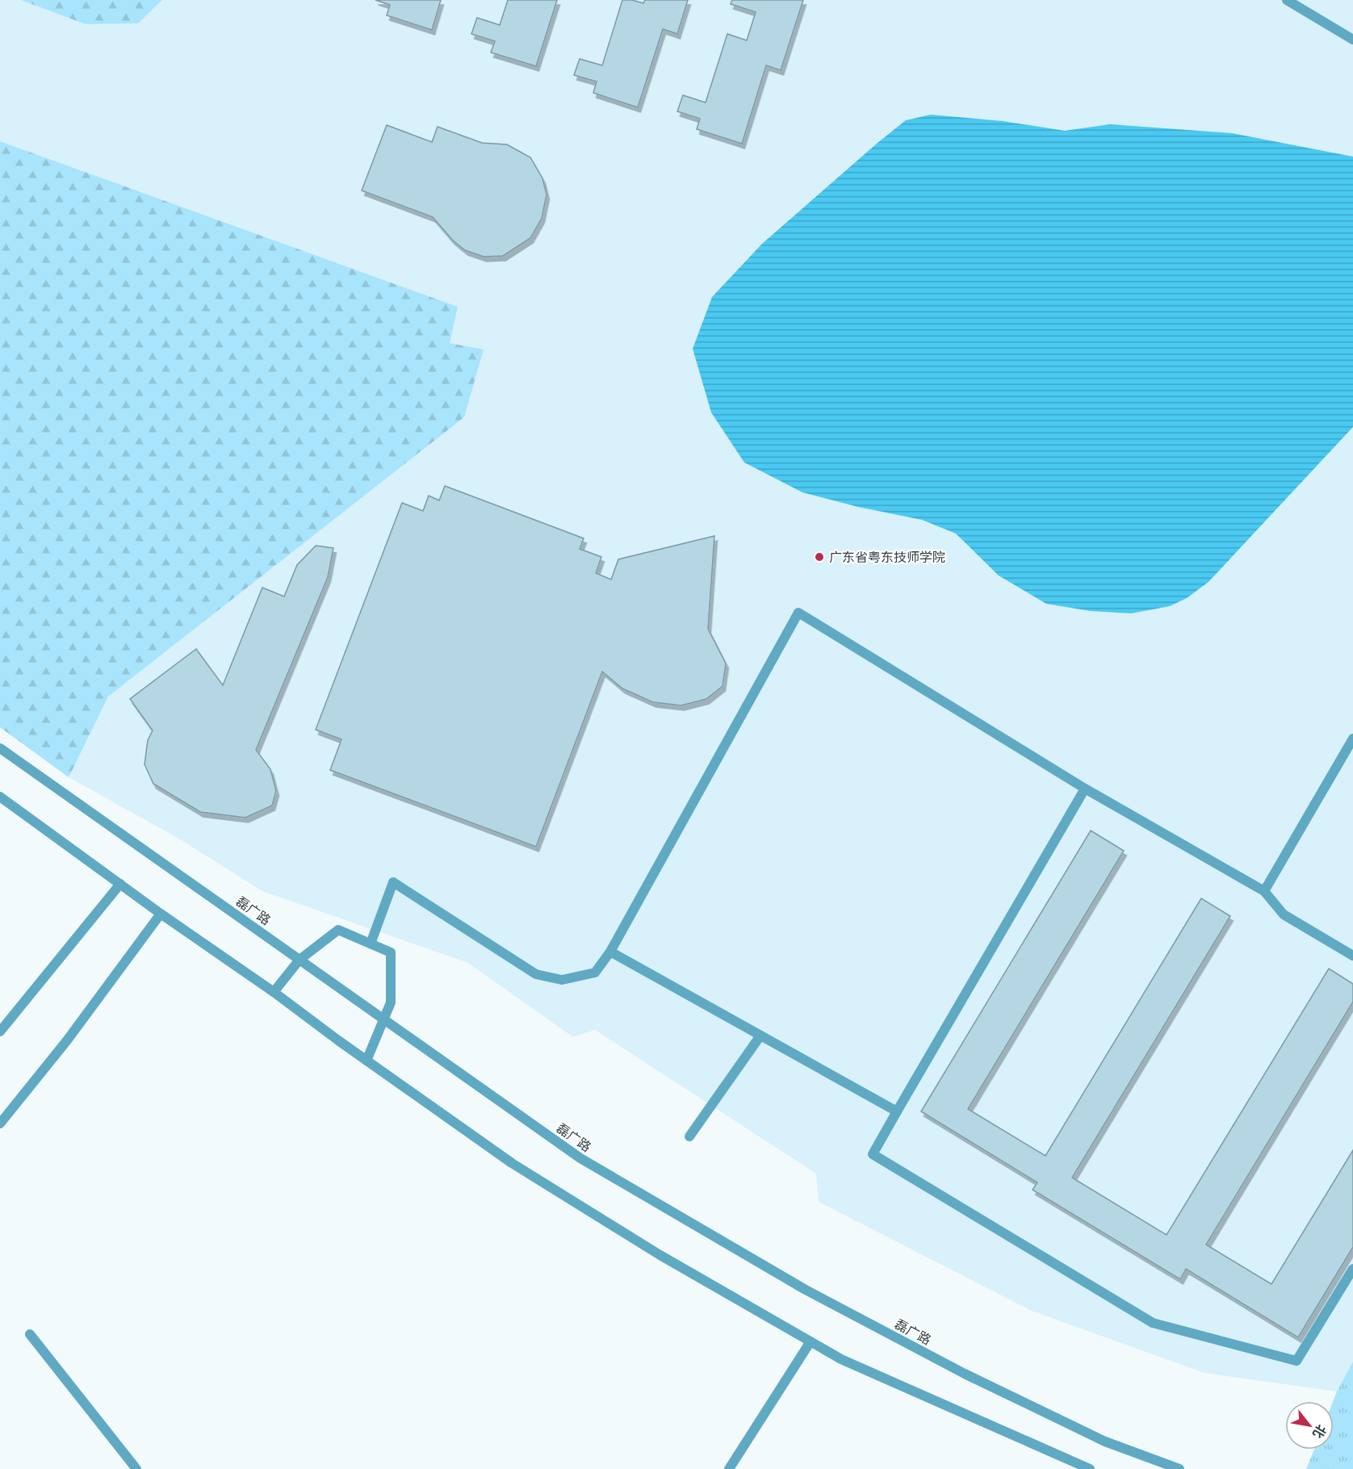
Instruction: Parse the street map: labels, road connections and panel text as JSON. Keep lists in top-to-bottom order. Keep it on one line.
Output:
{"streets":{"street":["磊广路"]},"places":["广东省粤东技师学院"],"north":"bottom right"}
